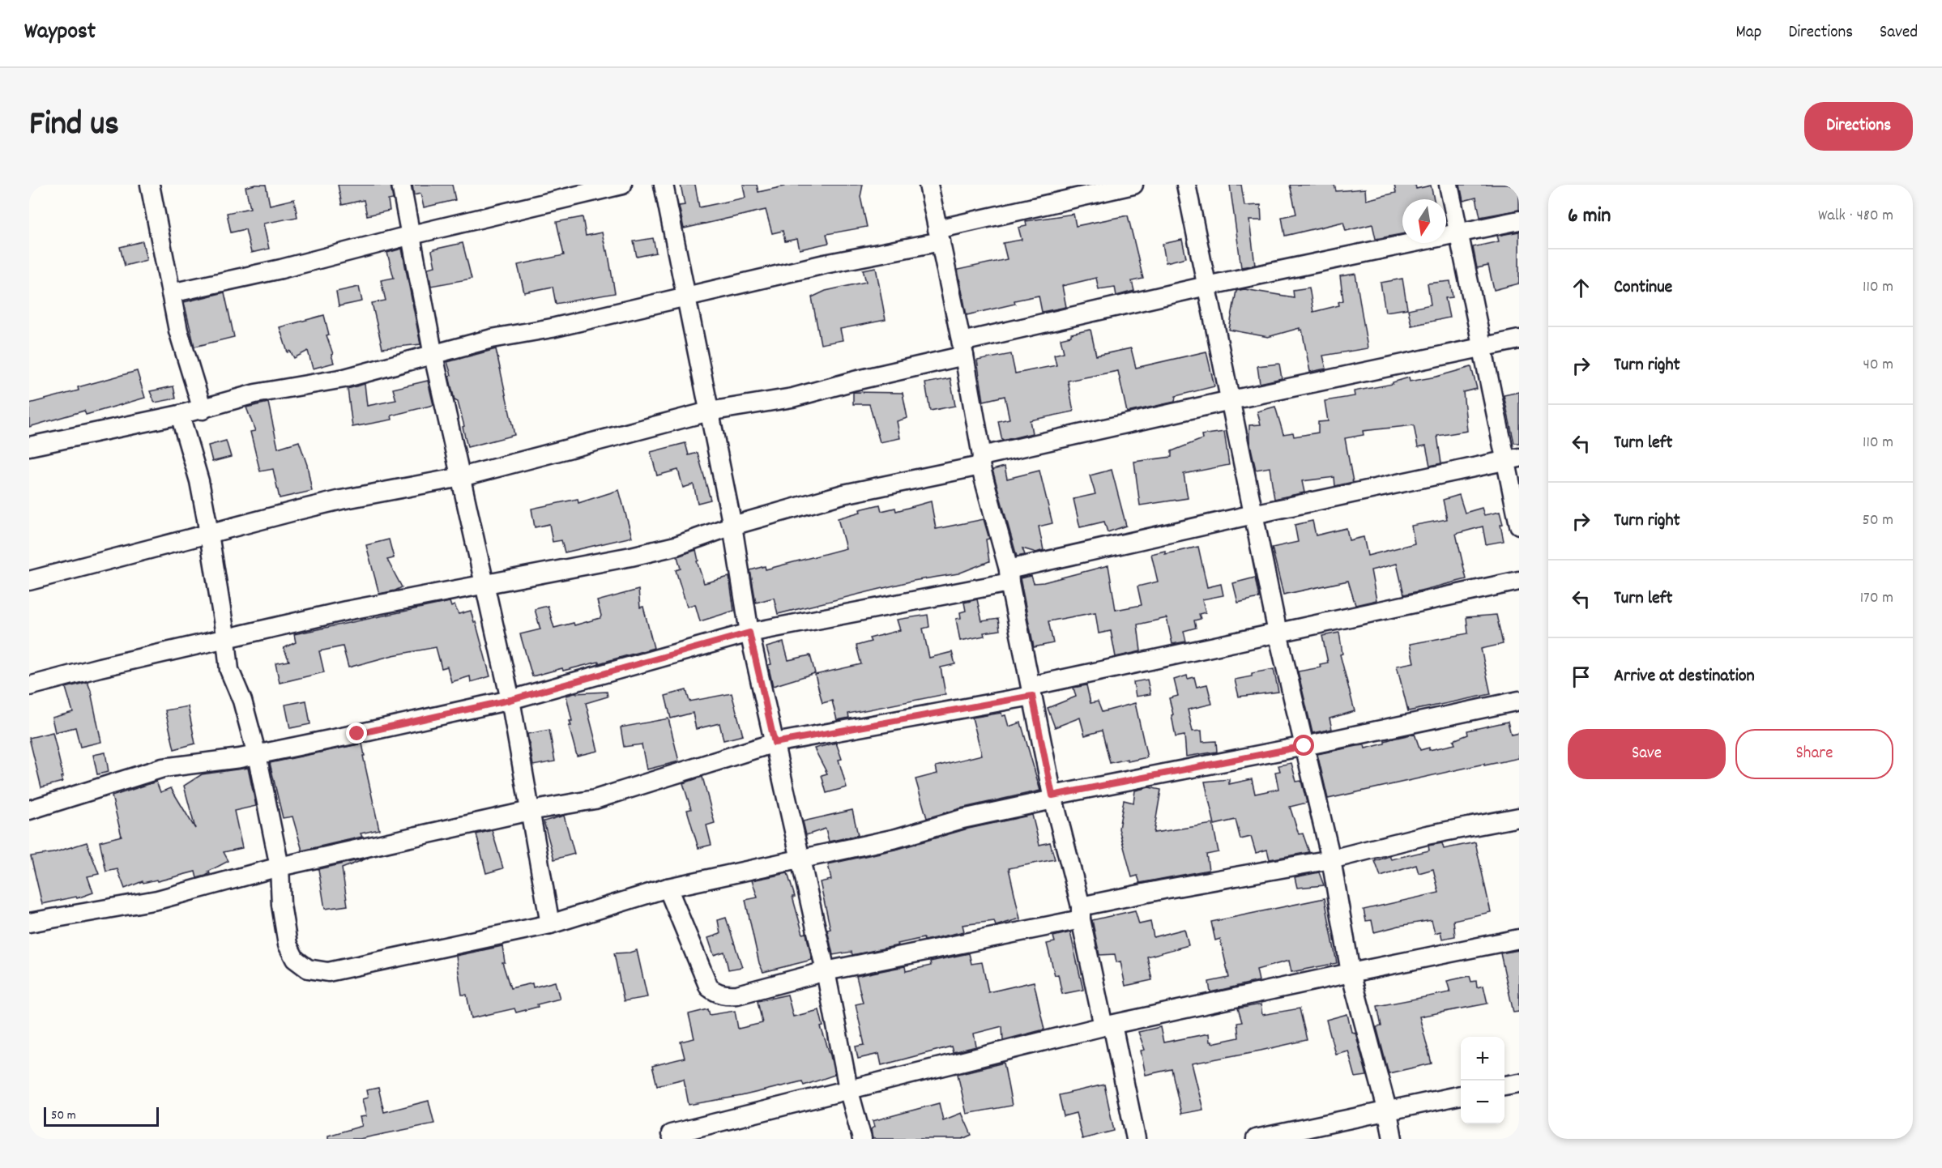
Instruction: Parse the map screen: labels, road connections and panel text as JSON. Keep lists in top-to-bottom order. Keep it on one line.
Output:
{"scale_bar":"50 m","north":"bottom","page":{"header":"Waypost","nav":["Map","Directions","Saved"],"title":"Find us","buttons":["Directions",["Save","Share"]],"heading":["6 min","Walk · 480 m"],"list":[["Continue","110 m"],["Turn right","40 m"],["Turn left","110 m"],["Turn right","50 m"],["Turn left","170 m"],"Arrive at destination"],"map_buttons":["+","−"],"scale":"50 m"}}
